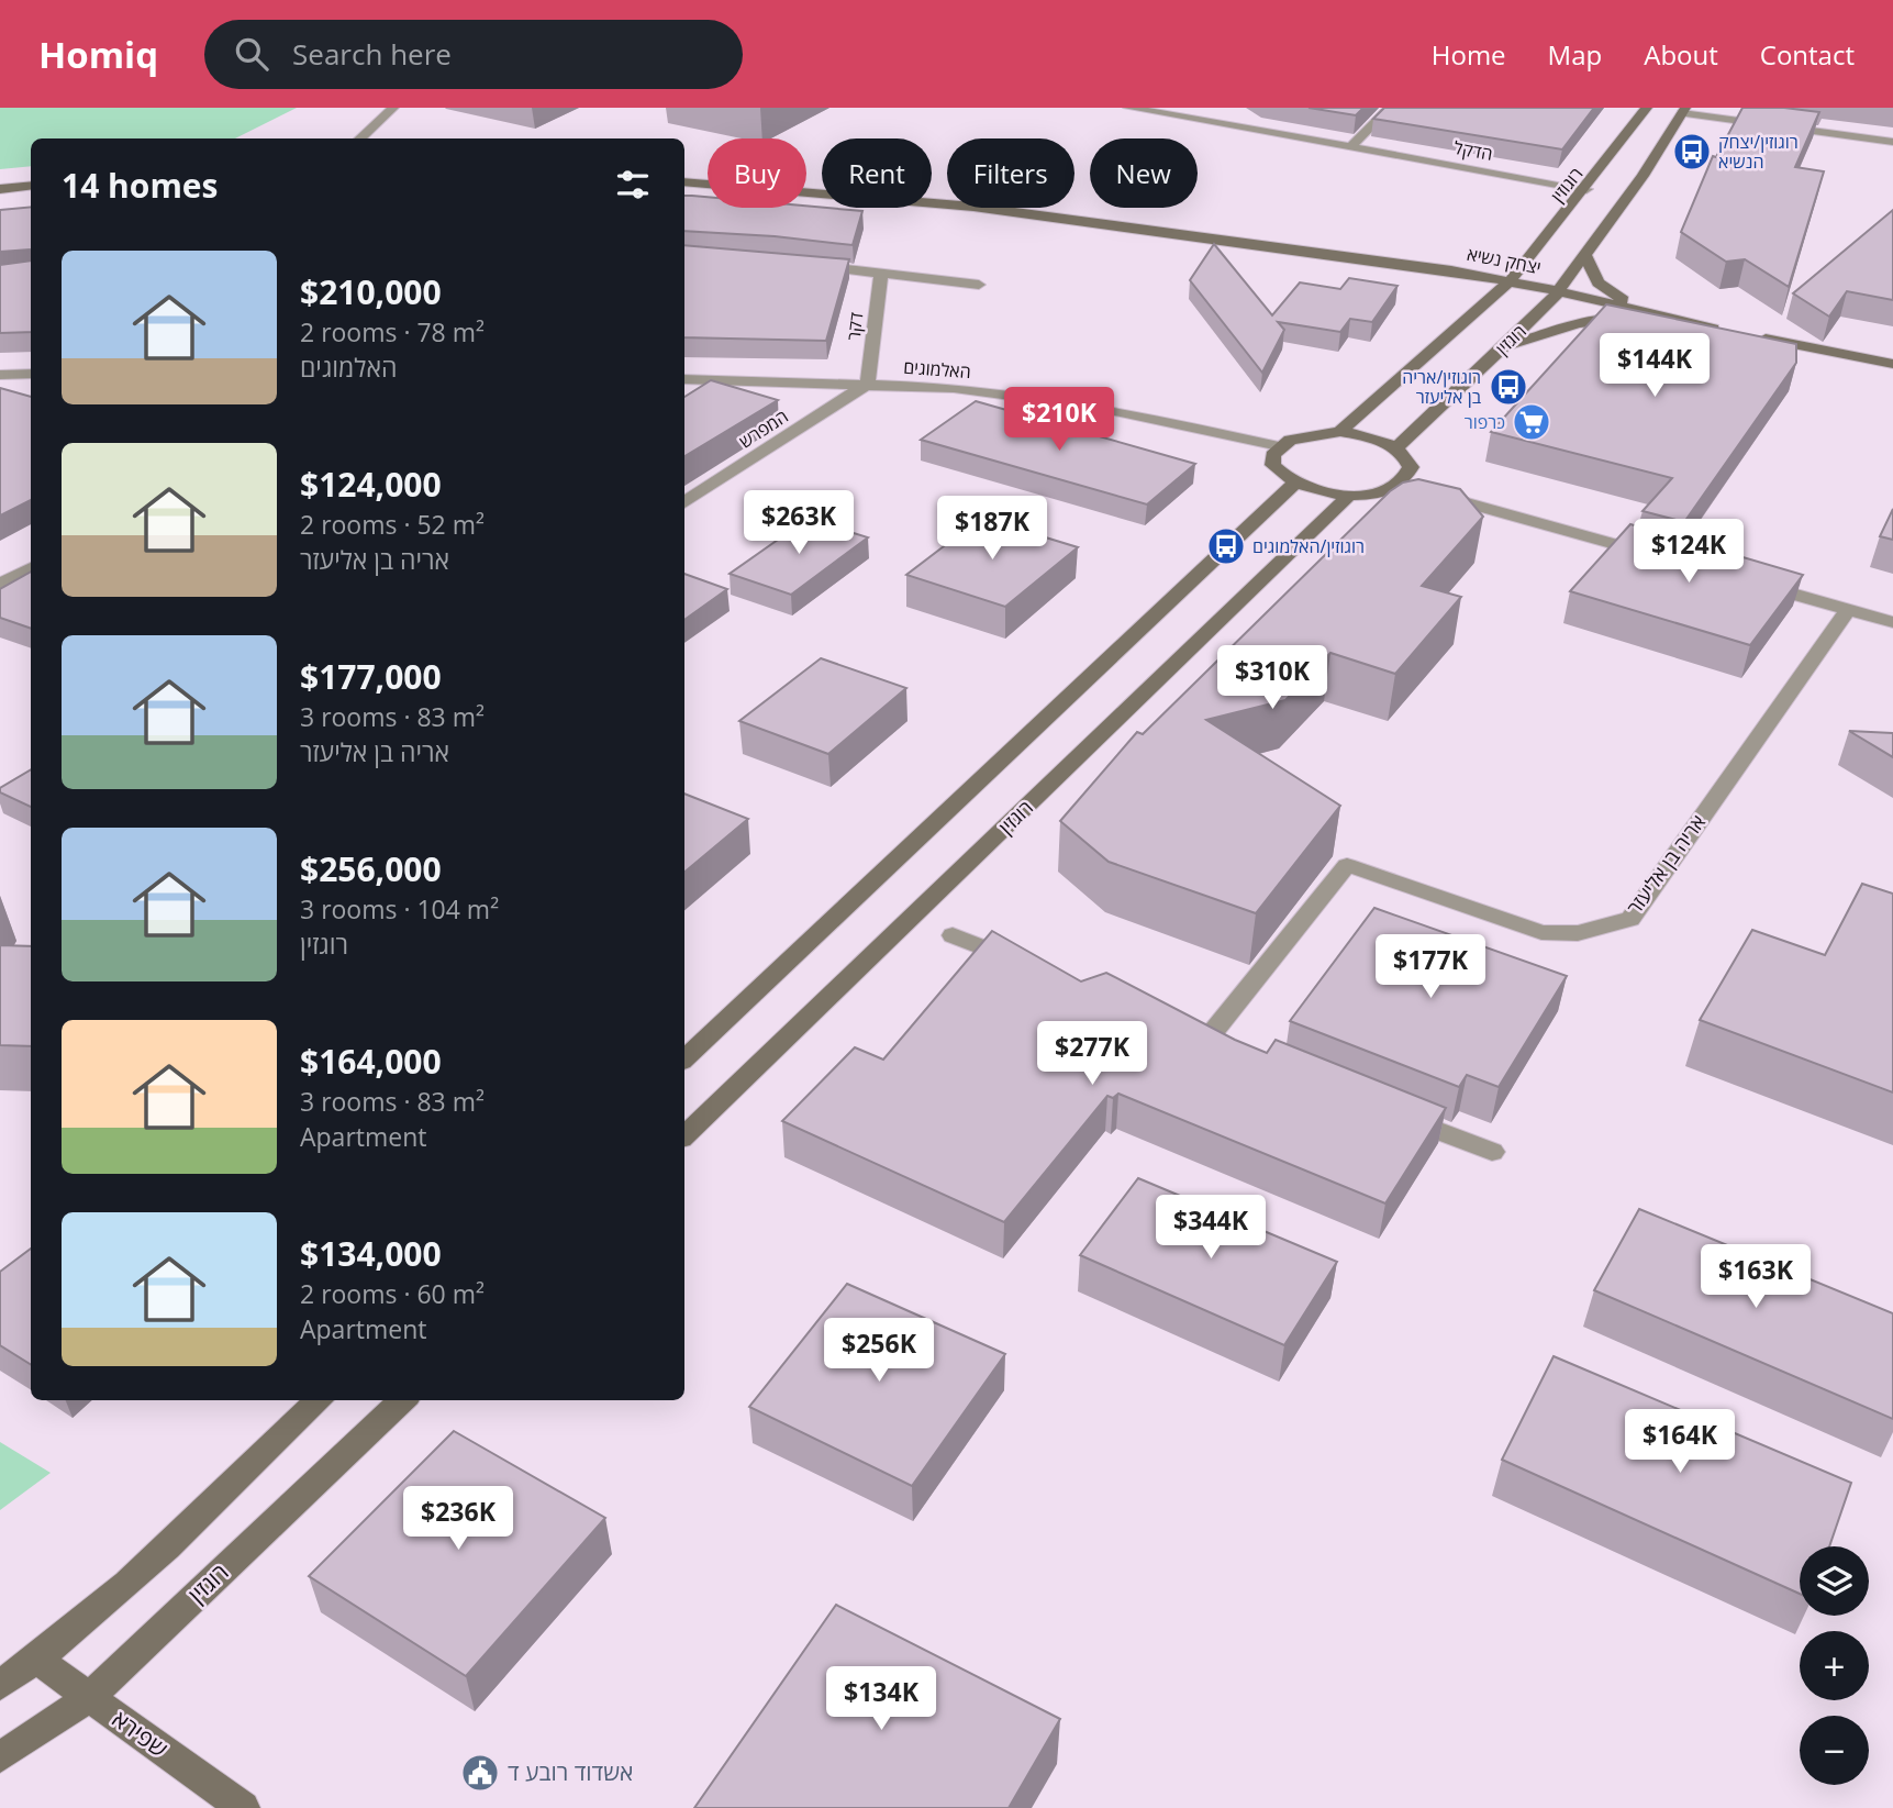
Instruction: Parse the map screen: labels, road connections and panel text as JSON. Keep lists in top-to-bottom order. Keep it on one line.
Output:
{"streets":{"street":["הדקל","רוגוזין","יצחק נשיא","דקר","רוגזין","האלמוגים","המפרש","אריה בן אליעזר","שפירא"]},"crossings":[["הדקל","רוגוזין"],["רוגוזין","יצחק נשיא"],["יצחק נשיא","רוגזין"],["דקר","האלמוגים"],["דקר","המפרש"],["רוגזין","שפירא"],["האלמוגים","המפרש"]],"places":{"bus stop":["רוגוזין/יצחק הנשיא","רוגוזין/אריה בן אליעזר","רוגוזין/האלמוגים"],"supermarket":["כרפור"],"public building":["אשדוד רובע ד"]},"page":{"header":"Homiq","search":"Search here","nav":["Home","Map","About","Contact"],"chip":["Buy","Rent","Filters","New"],"heading":"14 homes","list":[{"name":"$210,000","note":"2 rooms · 78 m² · האלמוגים"},{"name":"$124,000","note":"2 rooms · 52 m² · אריה בן אליעזר"},{"name":"$177,000","note":"3 rooms · 83 m² · אריה בן אליעזר"},{"name":"$256,000","note":"3 rooms · 104 m² · רוגזין"},{"name":"$164,000","note":"3 rooms · 83 m² · Apartment"},{"name":"$134,000","note":"2 rooms · 60 m² · Apartment"}],"price":["$144K","$210K","$263K","$187K","$124K","$310K","$177K","$277K","$344K","$163K","$256K","$164K","$236K","$134K"],"map_buttons":["+","−"]}}
